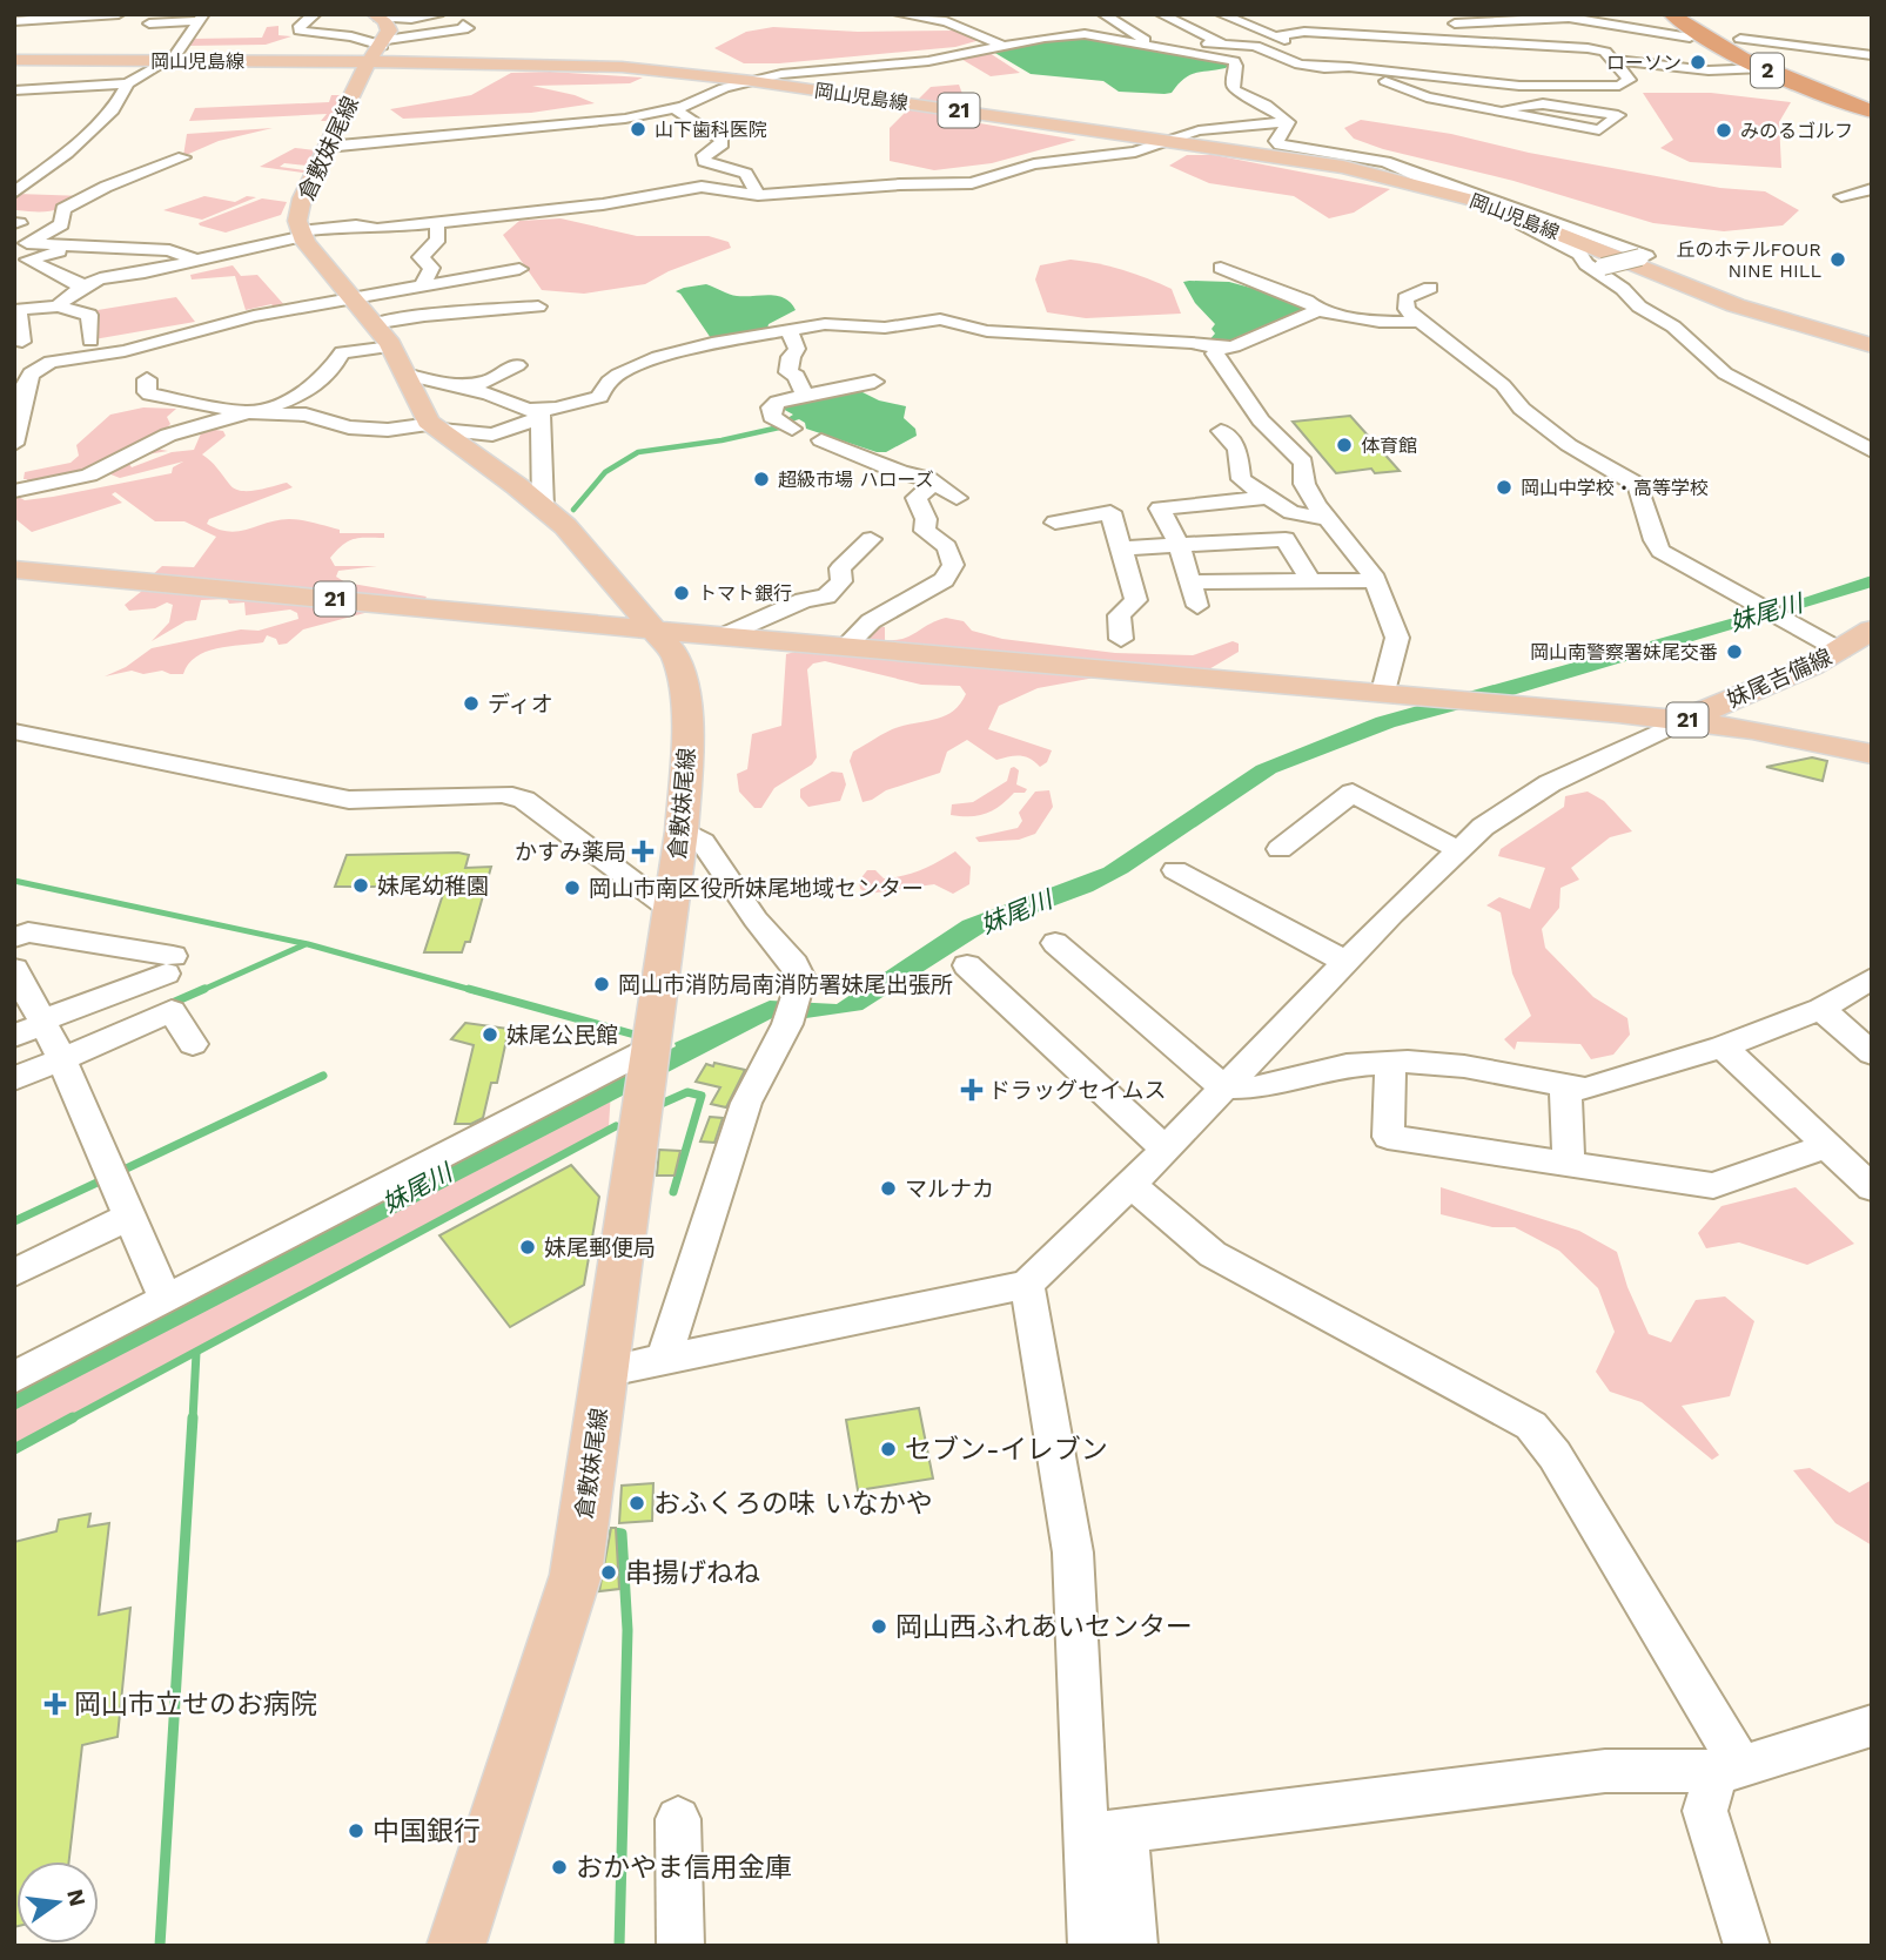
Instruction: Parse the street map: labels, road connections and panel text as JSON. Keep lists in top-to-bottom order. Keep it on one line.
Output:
{"streets":{"highway":["2"],"main road":["岡山児島線","21","倉敷妹尾線","妹尾吉備線"]},"crossings":[["岡山児島線","倉敷妹尾線"],["21","倉敷妹尾線"],["21","妹尾吉備線"]],"water":["妹尾川"],"places":{"other":["ローソン","山下歯科医院","みのるゴルフ","丘のホテルFOUR NINE HILL","体育館","超級市場 ハローズ","岡山中学校・高等学校","トマト銀行","岡山南警察署妹尾交番","ディオ","妹尾幼稚園","岡山市南区役所妹尾地域センター","岡山市消防局南消防署妹尾出張所","妹尾公民館","マルナカ","妹尾郵便局","セブン-イレブン","おふくろの味 いなかや","串揚げねね","岡山西ふれあいセンター","中国銀行","おかやま信用金庫"],"health":["かすみ薬局","ドラッグセイムス","岡山市立せのお病院"]},"north":"right"}
